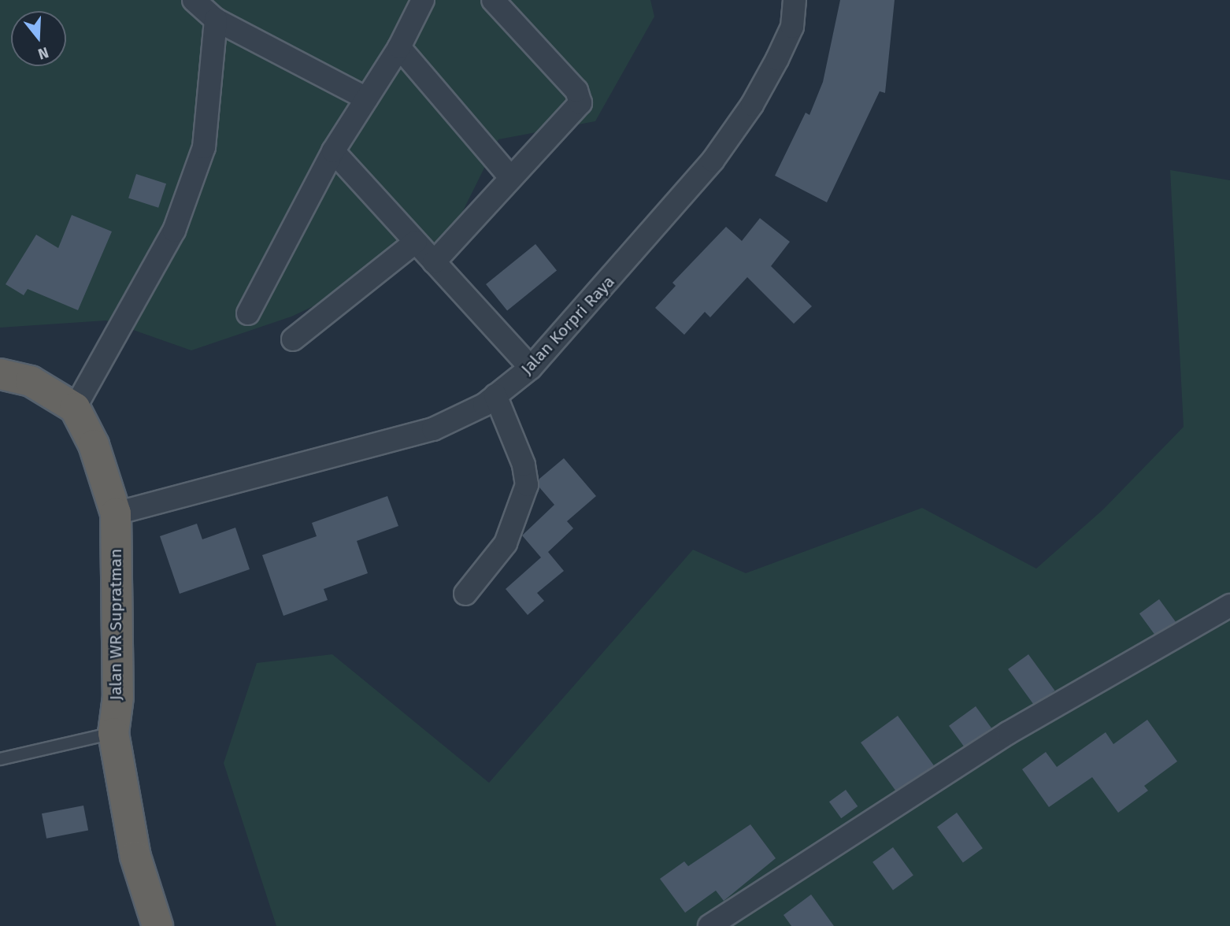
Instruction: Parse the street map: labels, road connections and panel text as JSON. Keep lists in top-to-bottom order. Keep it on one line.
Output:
{"streets":{"highway":["Jalan WR Supratman"],"street":["Jalan Korpri Raya"]},"crossings":[["Jalan Korpri Raya","Jalan WR Supratman"]],"north":"bottom"}
